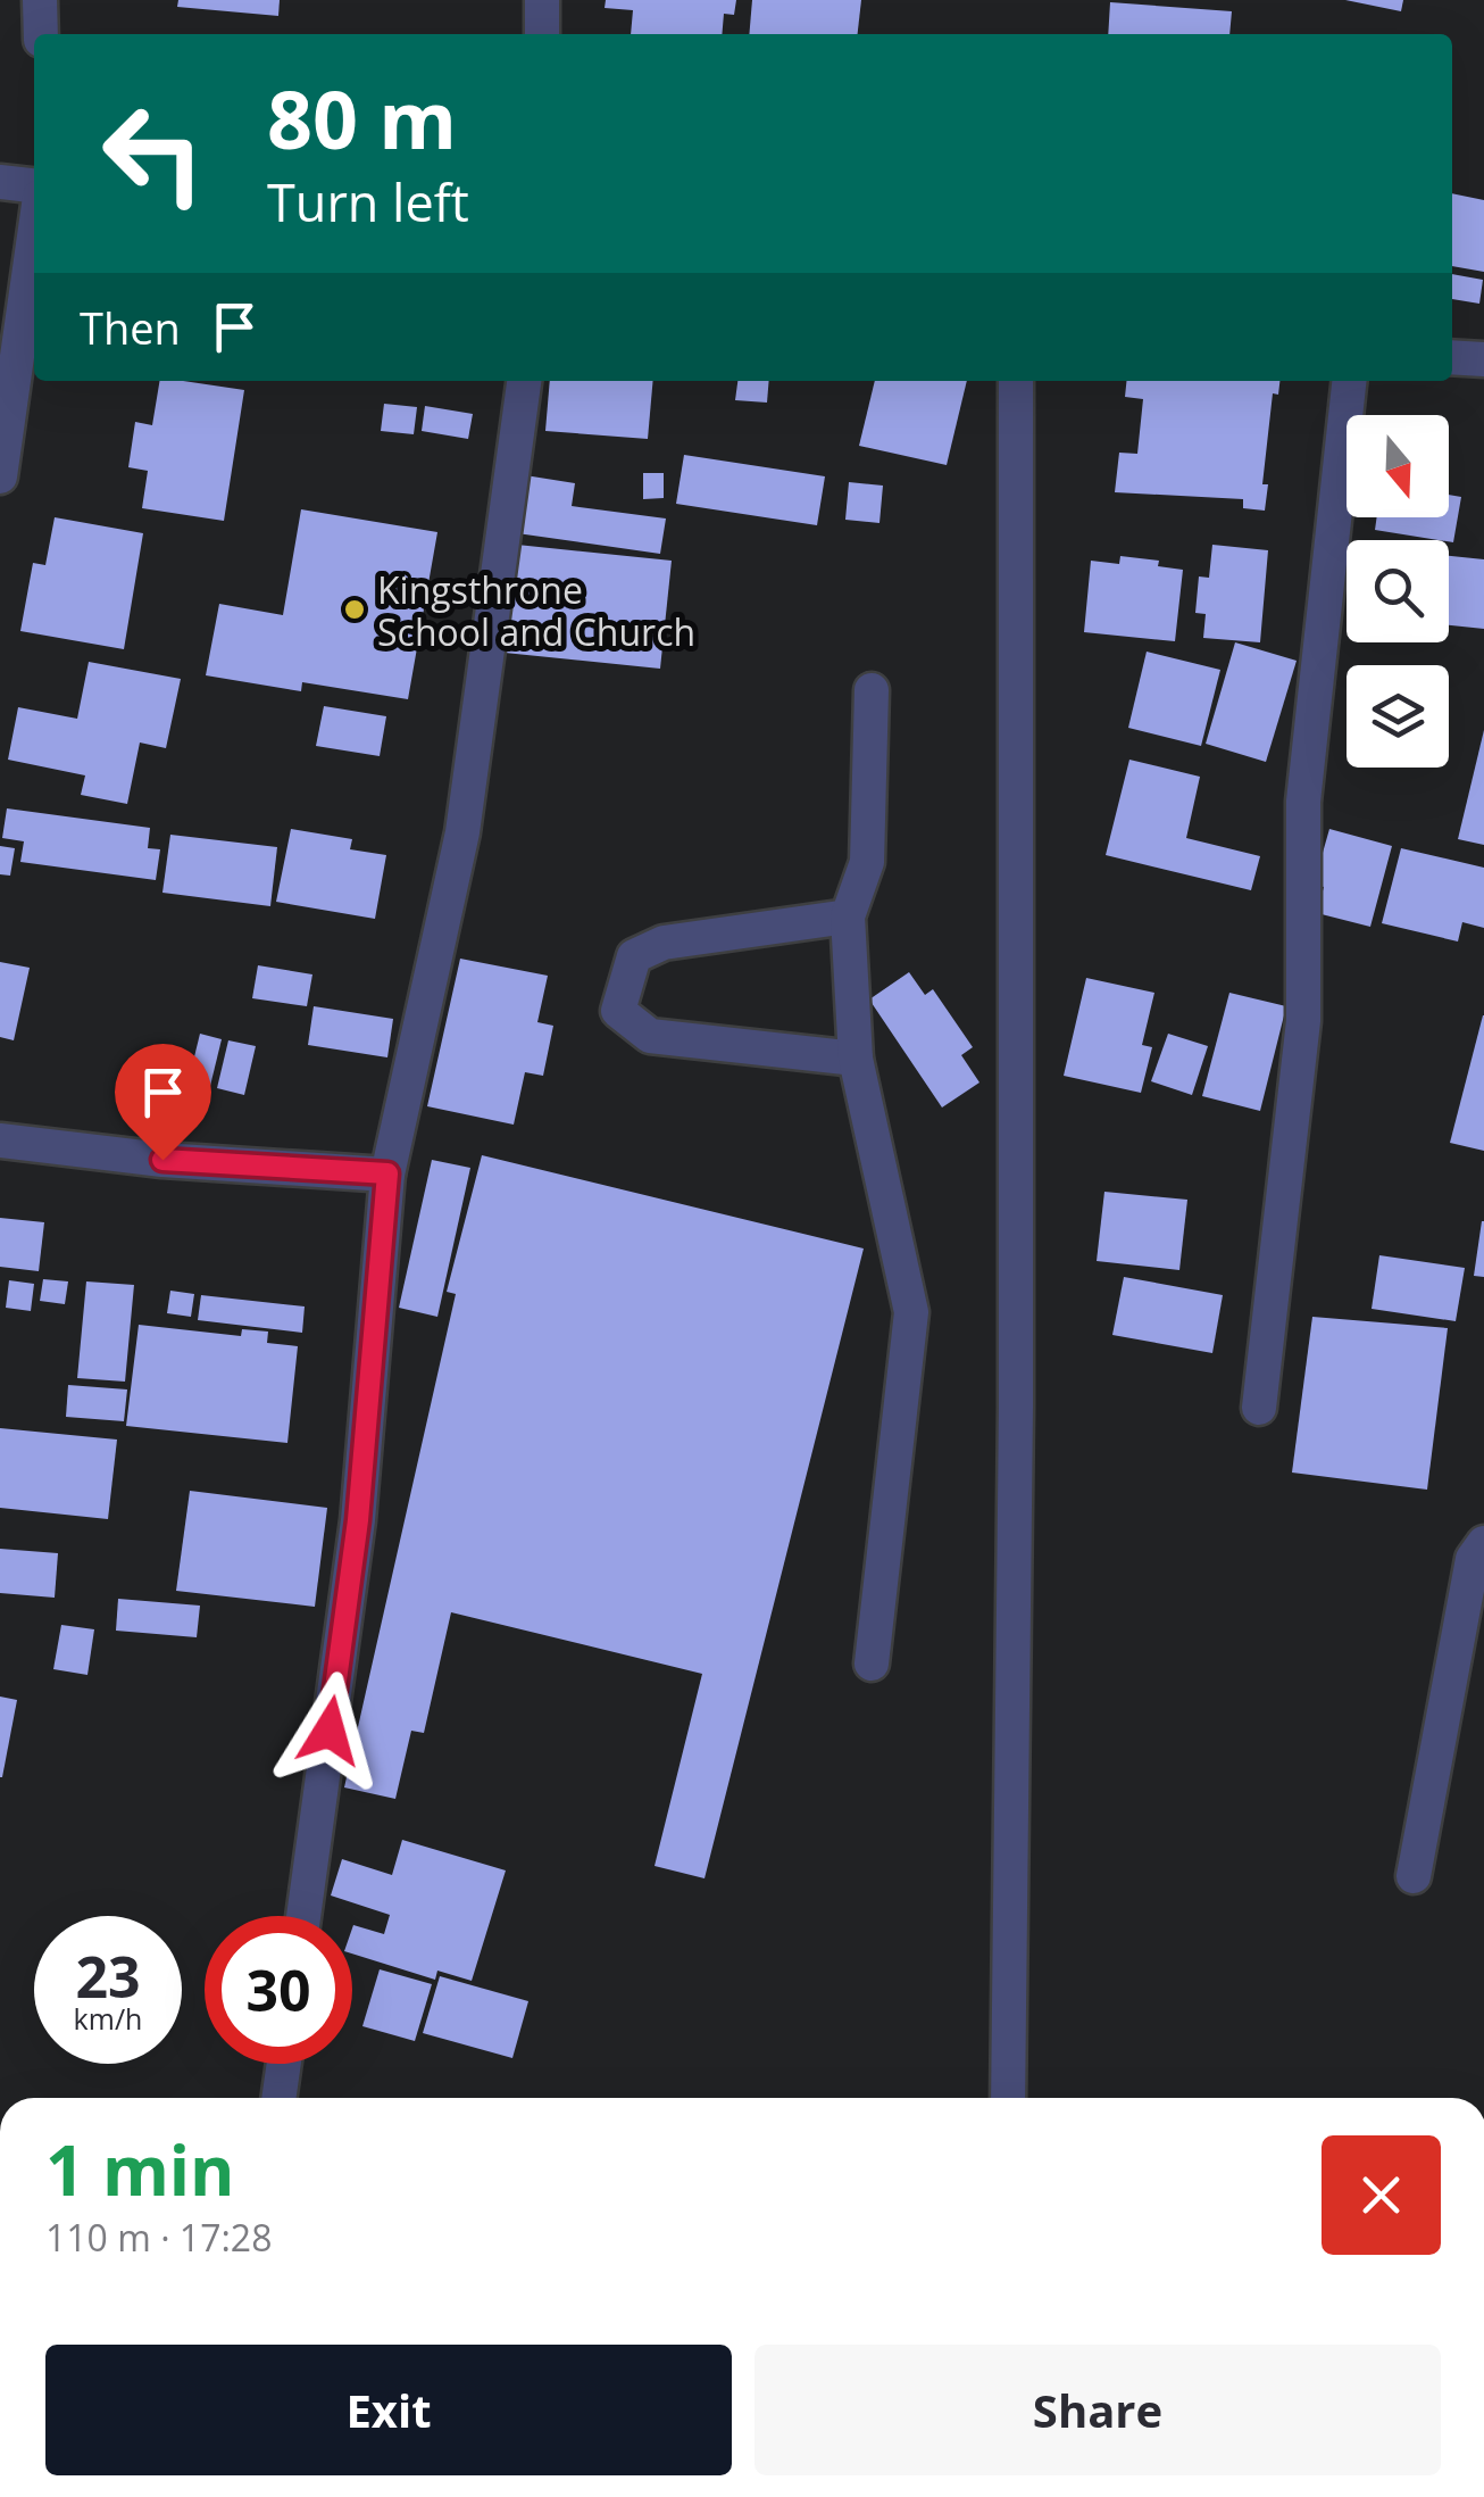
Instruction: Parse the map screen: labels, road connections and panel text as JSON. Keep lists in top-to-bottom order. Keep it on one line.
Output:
{"places":["Kingsthrone School and Church"],"north":"bottom","page":{"turn":["80 m","Turn left"],"then":"Then","speed":"23 km/h","limit":"30","heading":["1 min","110 m · 17:28"],"buttons":["Exit","Share"]}}
